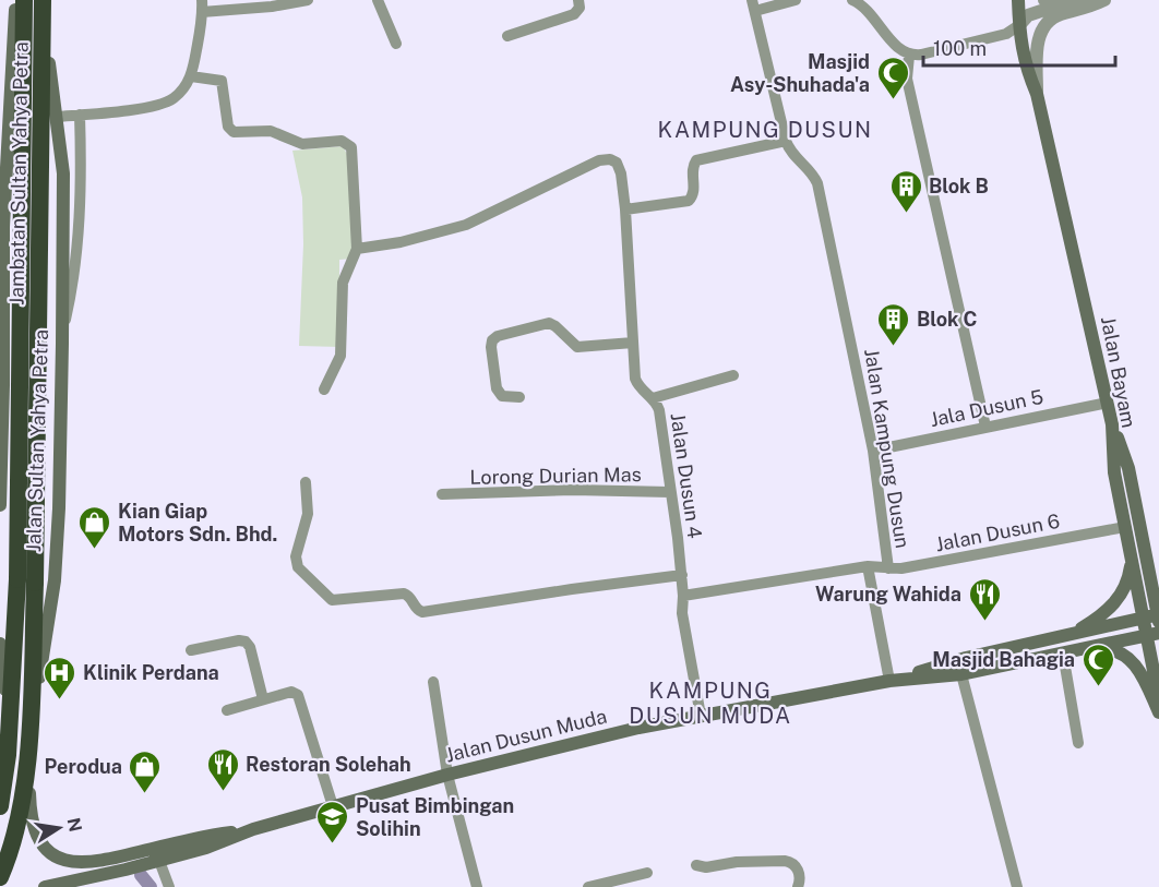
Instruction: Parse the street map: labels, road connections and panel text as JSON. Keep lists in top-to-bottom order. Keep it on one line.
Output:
{"streets":{"highway":["Jambatan Sultan Yahya Petra","Jalan Sultan Yahya Petra"],"main road":["Jalan Bayam","Jalan Dusun Muda"],"street":["Jala Dusun 5","Jalan Kampung Dusun","Lorong Durian Mas","Jalan Dusun 4","Jalan Dusun 6"]},"crossings":[["Jalan Bayam","Jala Dusun 5"],["Jalan Bayam","Jalan Dusun 6"],["Jalan Bayam","Jalan Dusun Muda"],["Jala Dusun 5","Jalan Kampung Dusun"],["Jalan Sultan Yahya Petra","Jalan Dusun Muda"],["Jalan Kampung Dusun","Jalan Dusun 6"],["Lorong Durian Mas","Jalan Dusun 4"],["Jalan Dusun 4","Jalan Dusun 6"],["Jalan Dusun 4","Jalan Dusun Muda"]],"districts":["KAMPUNG DUSUN","KAMPUNG DUSUN MUDA"],"places":{"mosque":["Masjid Asy-Shuhada'a","Masjid Bahagia"],"building":["Blok B","Blok C"],"shop":["Kian Giap Motors Sdn. Bhd.","Perodua"],"restaurant":["Warung Wahida","Restoran Solehah"],"hospital":["Klinik Perdana"],"school or university":["Pusat Bimbingan Solihin"]},"scale_bar":"100 m","north":"right"}
